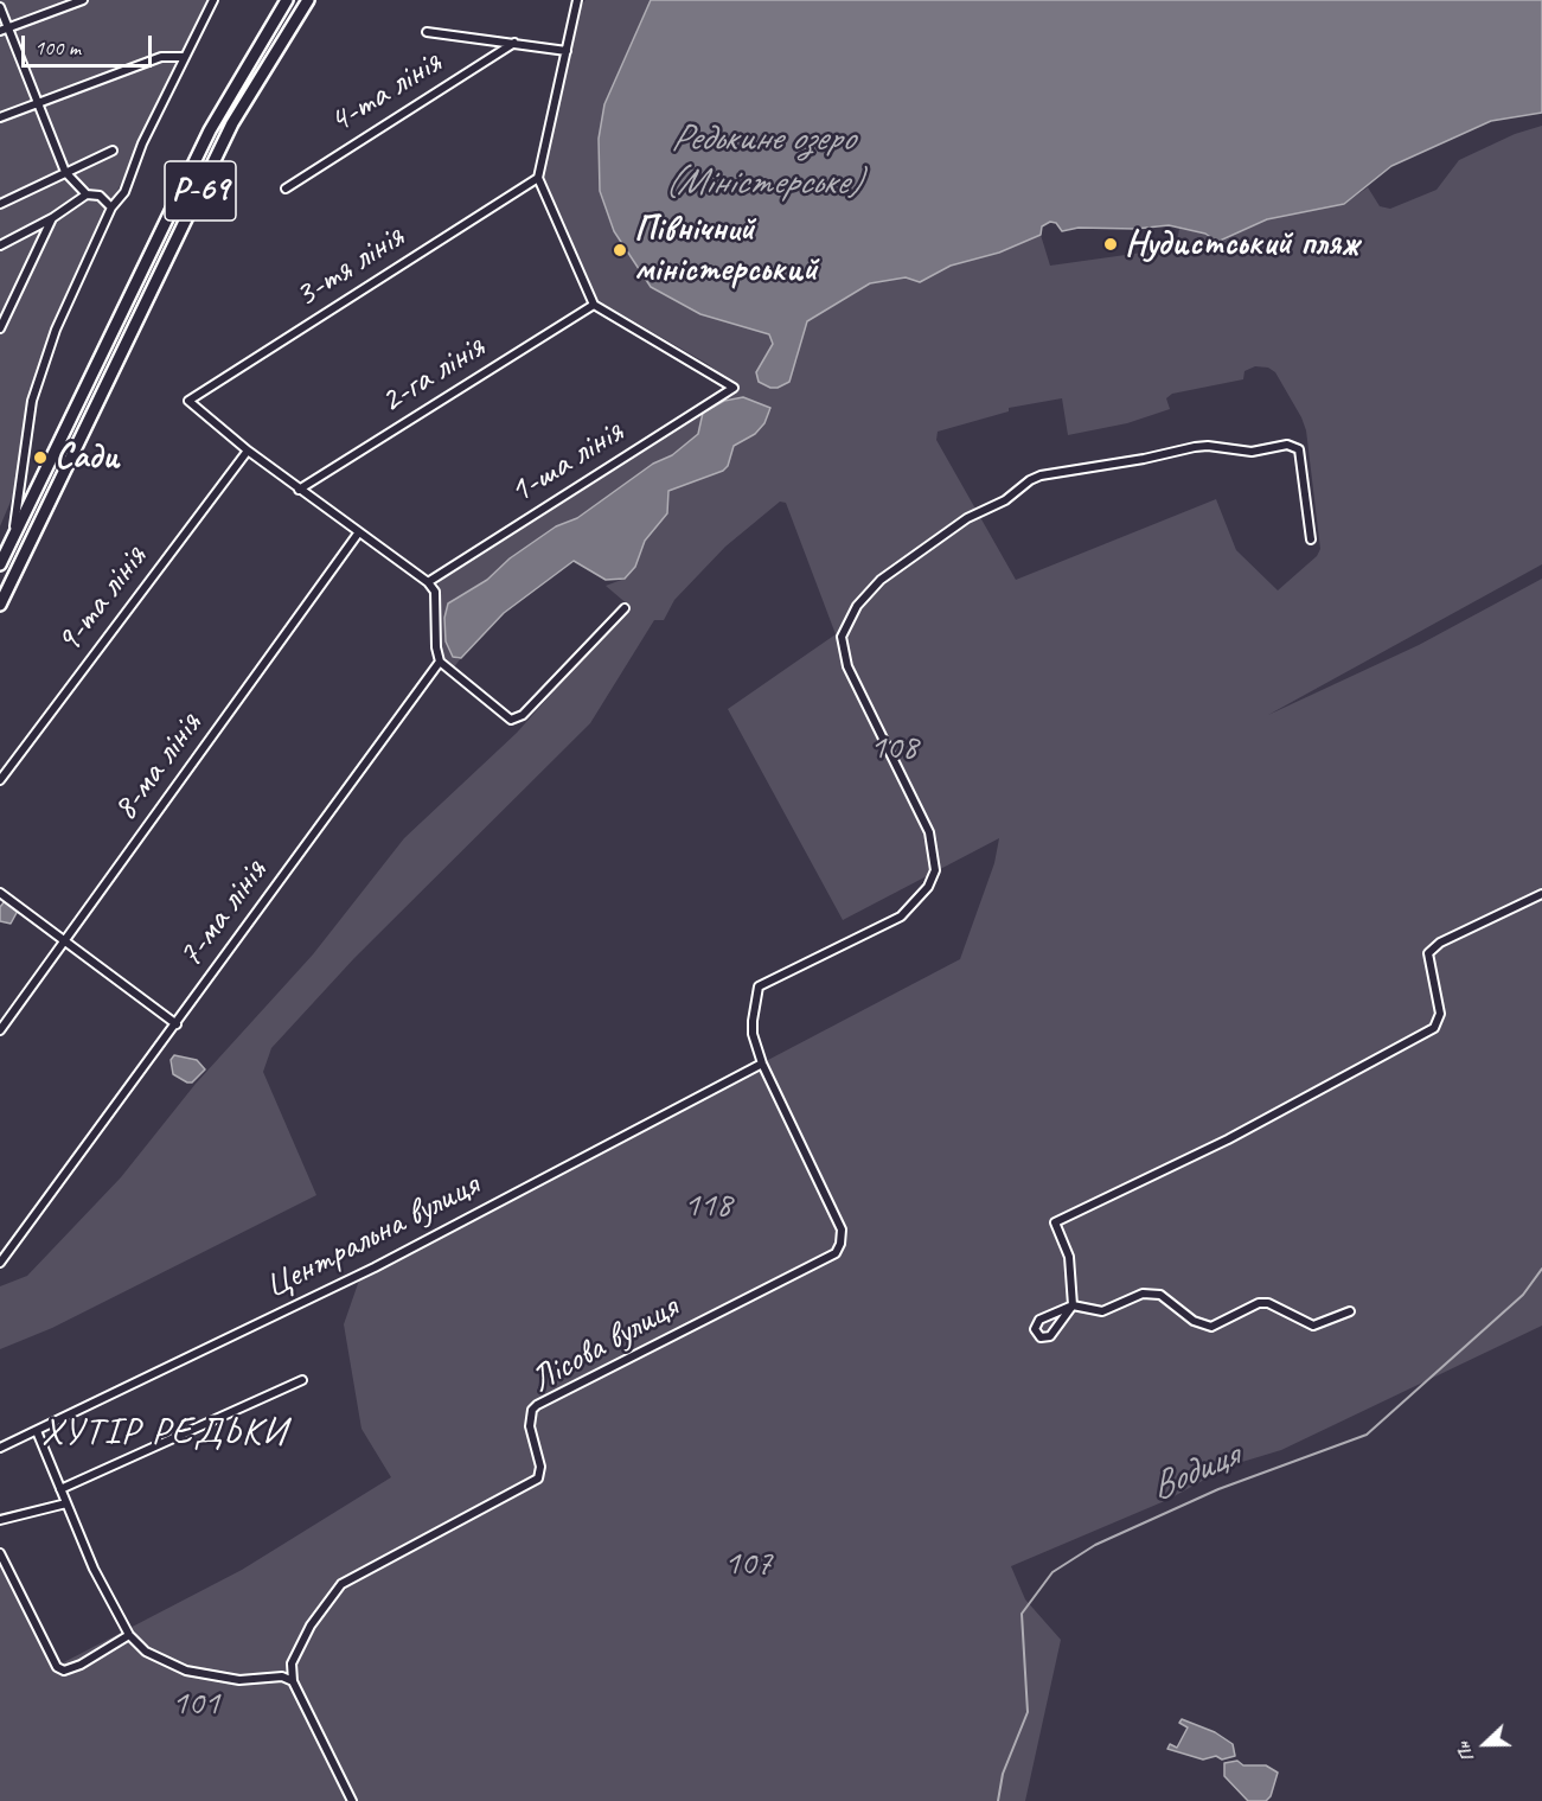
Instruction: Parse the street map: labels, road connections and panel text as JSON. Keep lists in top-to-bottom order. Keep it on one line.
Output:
{"streets":{"main road":["Р-69"],"street":["4-та лінія","3-тя лінія","2-га лінія","1-ша лінія","9-та лінія","8-ма лінія","7-ма лінія","Центральна вулиця","Лісова вулиця"]},"crossings":[["3-тя лінія","9-та лінія"],["2-га лінія","1-ша лінія"],["Центральна вулиця","Лісова вулиця"]],"districts":["ХУТІР РЕДЬКИ"],"water":["Редькине озеро (Міністерське)","Водиця"],"parks":["108","118","107","101"],"places":["Нудистський пляж","Північний міністерський","Сади"],"scale_bar":"100 m","north":"left"}
